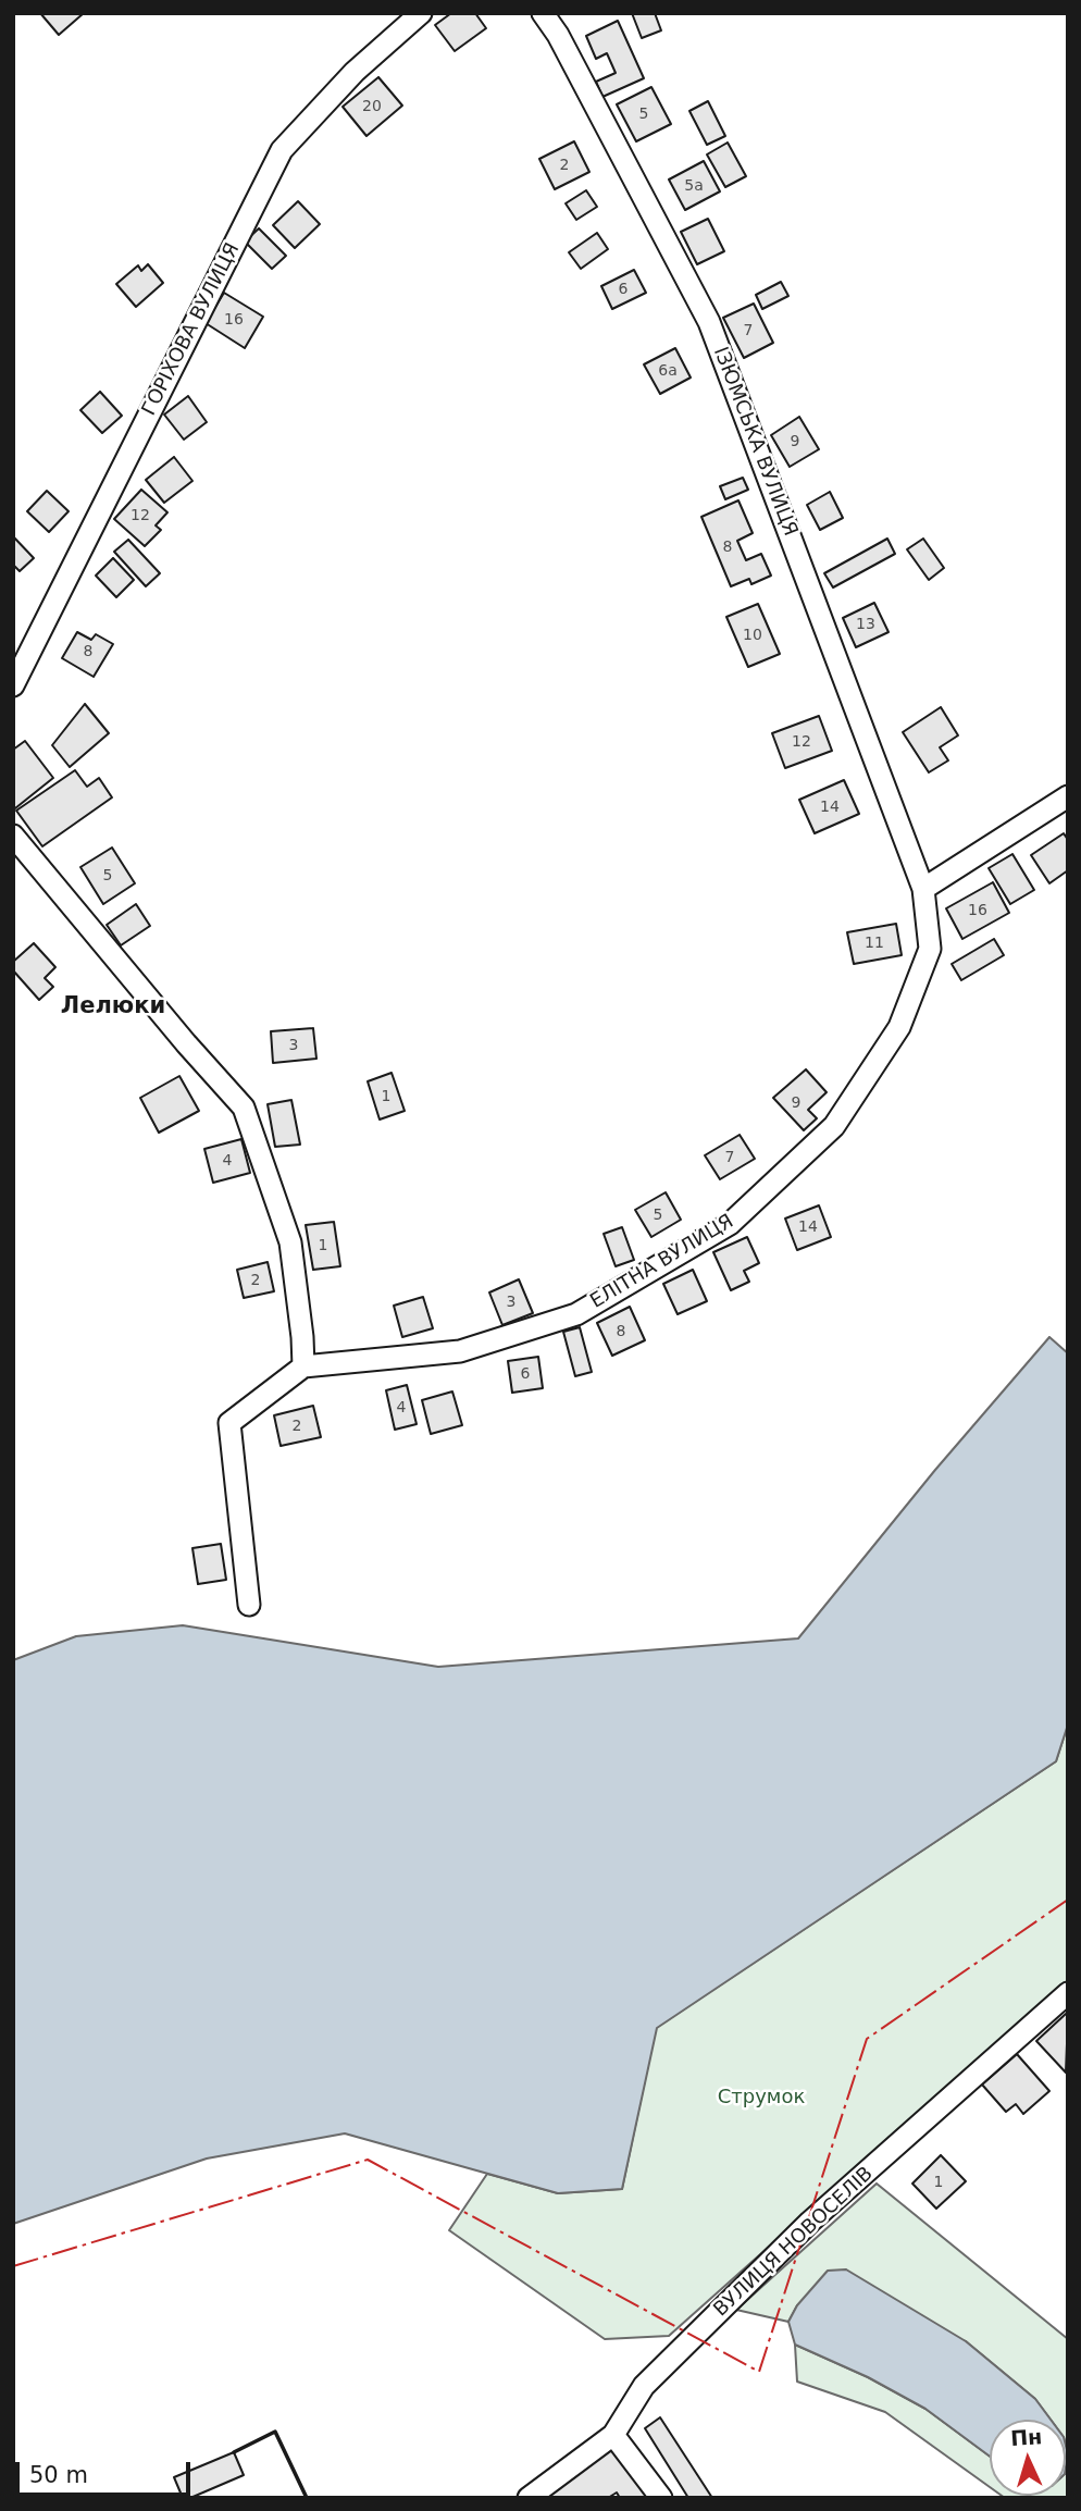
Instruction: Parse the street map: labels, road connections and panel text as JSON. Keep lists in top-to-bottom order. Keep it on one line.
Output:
{"streets":{"street":["ГОРІХОВА ВУЛИЦЯ","ІЗЮМСЬКА ВУЛИЦЯ","ЕЛІТНА ВУЛИЦЯ","ВУЛИЦЯ НОВОСЕЛІВ"]},"crossings":[["ІЗЮМСЬКА ВУЛИЦЯ","ЕЛІТНА ВУЛИЦЯ"]],"districts":["Лелюки"],"parks":["Струмок"],"house_numbers":["20","5","2","5а","6","16","7","6а","9","12","8","13","10","8","12","14","5","16","11","3","1","9","7","4","5","14","1","2","3","8","6","4","2","1"],"scale_bar":"50 m","north":"top"}
